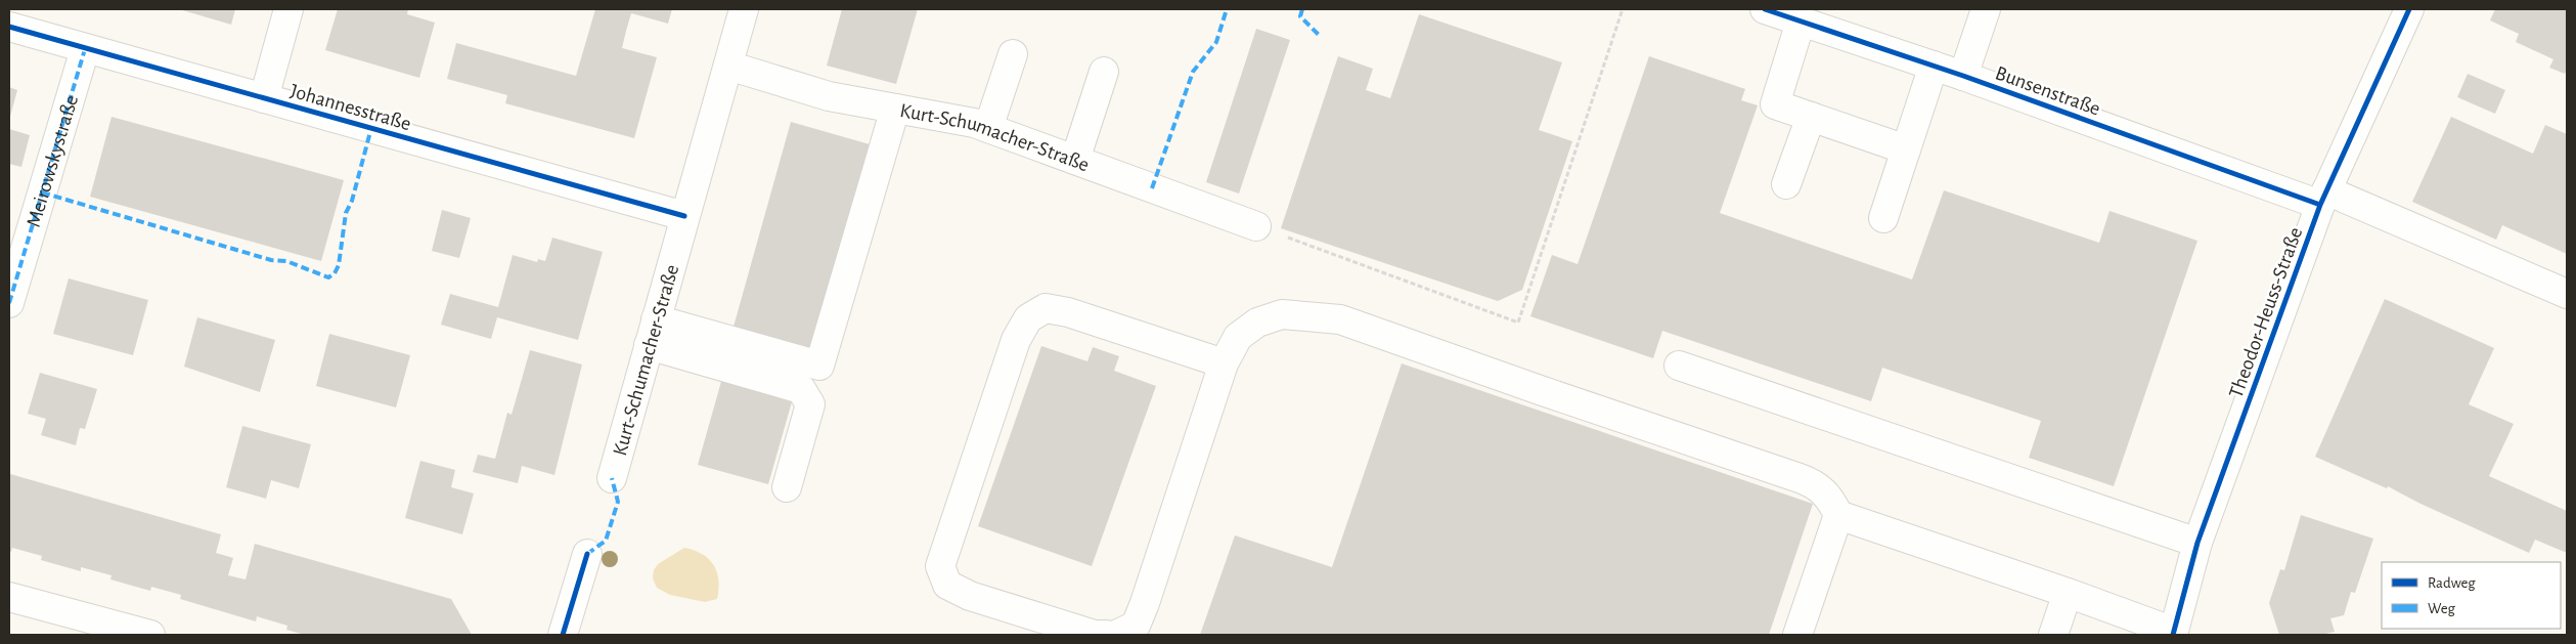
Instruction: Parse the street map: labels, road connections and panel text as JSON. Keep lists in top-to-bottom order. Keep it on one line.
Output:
{"streets":{"street":["Bunsenstraße","Johannesstraße","Kurt-Schumacher-Straße","Meirowskystraße","Theodor-Heuss-Straße"]},"crossings":[["Bunsenstraße","Theodor-Heuss-Straße"],["Johannesstraße","Kurt-Schumacher-Straße"],["Johannesstraße","Meirowskystraße"]],"legend":["Radweg","Weg"]}
